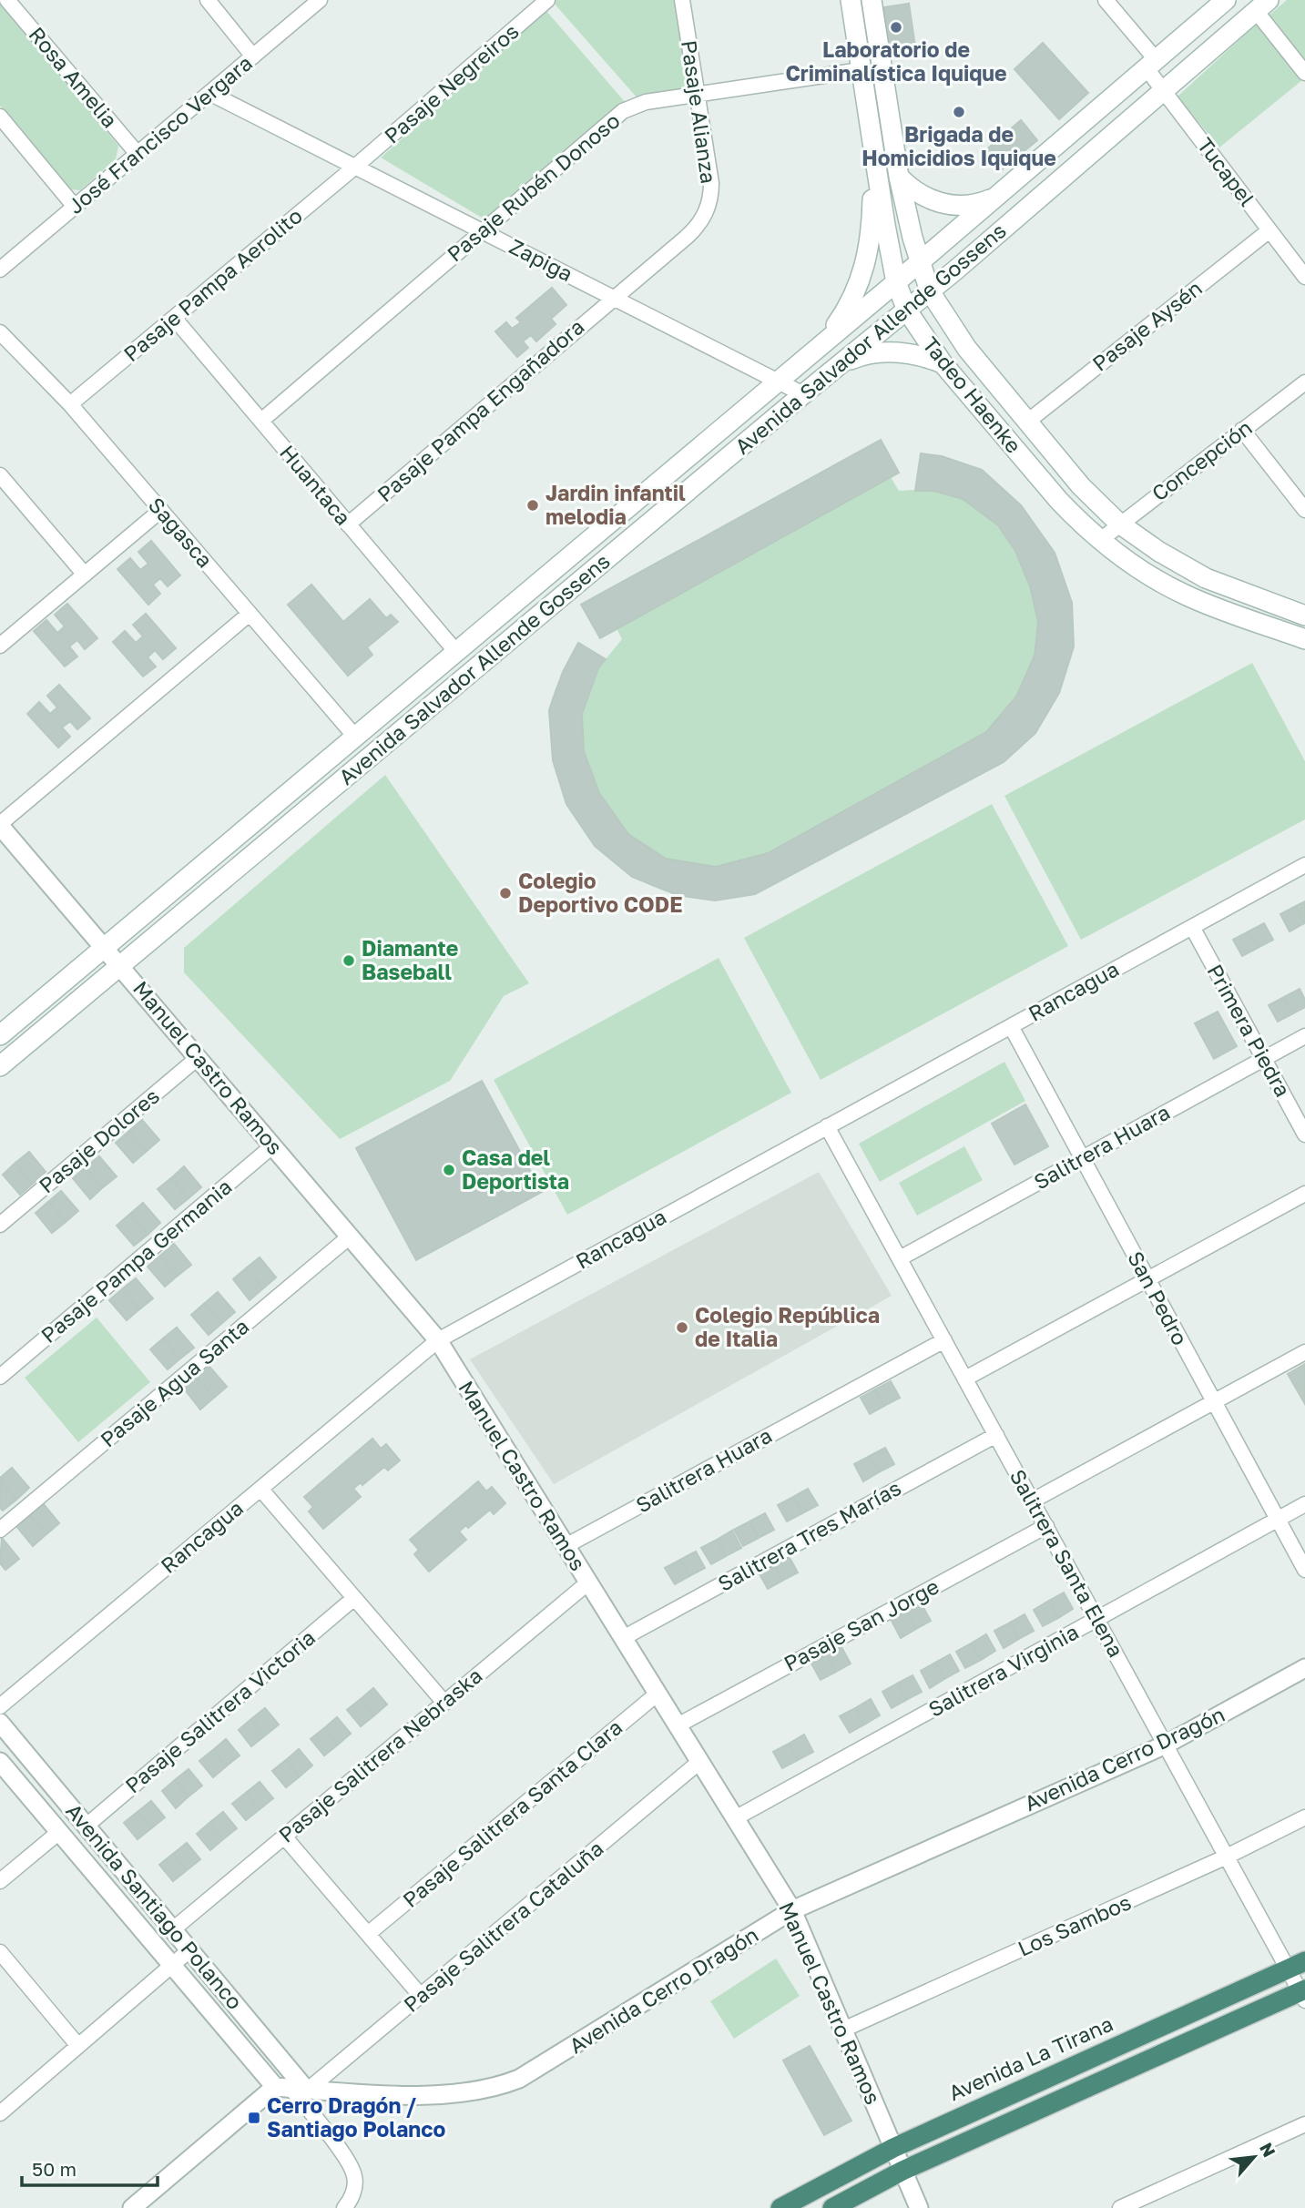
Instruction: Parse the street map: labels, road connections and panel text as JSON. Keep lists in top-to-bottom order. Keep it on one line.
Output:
{"streets":{"highway":["Avenida La Tirana"],"main road":["Avenida Salvador Allende Gossens","Tadeo Haenke"],"street":["Rosa Amelia","Pasaje Negreiros","Pasaje Alianza","José Francisco Vergara","Tucapel","Pasaje Rubén Donoso","Zapiga","Pasaje Pampa Aerolito","Pasaje Aysén","Pasaje Pampa Engañadora","Concepción","Huantaca","Sagasca","Rancagua","Primera Piedra","Manuel Castro Ramos","Pasaje Dolores","Salitrera Huara","Pasaje Pampa Germania","San Pedro","Pasaje Agua Santa","Salitrera Tres Marías","Salitrera Santa Elena","Pasaje San Jorge","Salitrera Virginia","Pasaje Salitrera Victoria","Pasaje Salitrera Nebraska","Avenida Cerro Dragón","Pasaje Salitrera Santa Clara","Avenida Santiago Polanco","Los Sambos","Pasaje Salitrera Cataluña"]},"crossings":[["Rosa Amelia","José Francisco Vergara"],["Pasaje Negreiros","Zapiga"],["Pasaje Negreiros","Pasaje Pampa Aerolito"],["Pasaje Alianza","Pasaje Rubén Donoso"],["Pasaje Alianza","Zapiga"],["Pasaje Alianza","Pasaje Pampa Engañadora"],["José Francisco Vergara","Zapiga"],["Tucapel","Pasaje Aysén"],["Tucapel","Avenida Salvador Allende Gossens"],["Pasaje Rubén Donoso","Zapiga"],["Pasaje Rubén Donoso","Tadeo Haenke"],["Pasaje Rubén Donoso","Huantaca"],["Zapiga","Pasaje Pampa Aerolito"],["Zapiga","Avenida Salvador Allende Gossens"],["Zapiga","Pasaje Pampa Engañadora"],["Pasaje Pampa Aerolito","Huantaca"],["Pasaje Pampa Aerolito","Sagasca"],["Pasaje Aysén","Tadeo Haenke"],["Avenida Salvador Allende Gossens","Tadeo Haenke"],["Avenida Salvador Allende Gossens","Huantaca"],["Avenida Salvador Allende Gossens","Sagasca"],["Avenida Salvador Allende Gossens","Manuel Castro Ramos"],["Tadeo Haenke","Concepción"],["Pasaje Pampa Engañadora","Huantaca"],["Rancagua","Primera Piedra"],["Rancagua","Manuel Castro Ramos"],["Rancagua","San Pedro"],["Rancagua","Salitrera Santa Elena"],["Primera Piedra","Salitrera Huara"],["Manuel Castro Ramos","Pasaje Dolores"],["Manuel Castro Ramos","Salitrera Huara"],["Manuel Castro Ramos","Pasaje Pampa Germania"],["Manuel Castro Ramos","Pasaje Agua Santa"],["Manuel Castro Ramos","Salitrera Tres Marías"],["Manuel Castro Ramos","Pasaje San Jorge"],["Manuel Castro Ramos","Salitrera Virginia"],["Manuel Castro Ramos","Pasaje Salitrera Nebraska"],["Manuel Castro Ramos","Avenida Cerro Dragón"],["Manuel Castro Ramos","Pasaje Salitrera Santa Clara"],["Manuel Castro Ramos","Los Sambos"],["Manuel Castro Ramos","Pasaje Salitrera Cataluña"],["Manuel Castro Ramos","Avenida La Tirana"],["Salitrera Huara","San Pedro"],["Salitrera Huara","Salitrera Santa Elena"],["San Pedro","Salitrera Virginia"],["Salitrera Tres Marías","Salitrera Santa Elena"],["Salitrera Santa Elena","Pasaje San Jorge"],["Salitrera Santa Elena","Salitrera Virginia"],["Salitrera Santa Elena","Avenida Cerro Dragón"],["Salitrera Santa Elena","Los Sambos"],["Salitrera Santa Elena","Avenida La Tirana"],["Pasaje Salitrera Victoria","Avenida Santiago Polanco"],["Pasaje Salitrera Nebraska","Avenida Santiago Polanco"],["Avenida Cerro Dragón","Avenida Santiago Polanco"],["Avenida Cerro Dragón","Pasaje Salitrera Cataluña"],["Avenida Santiago Polanco","Pasaje Salitrera Cataluña"]],"places":{"other":["Laboratorio de Criminalística Iquique","Brigada de Homicidios Iquique","Jardin infantil melodia","Colegio Deportivo CODE","Diamante Baseball","Casa del Deportista","Colegio República de Italia"],"transit":["Cerro Dragón / Santiago Polanco"]},"scale_bar":"50 m","north":"top right"}
